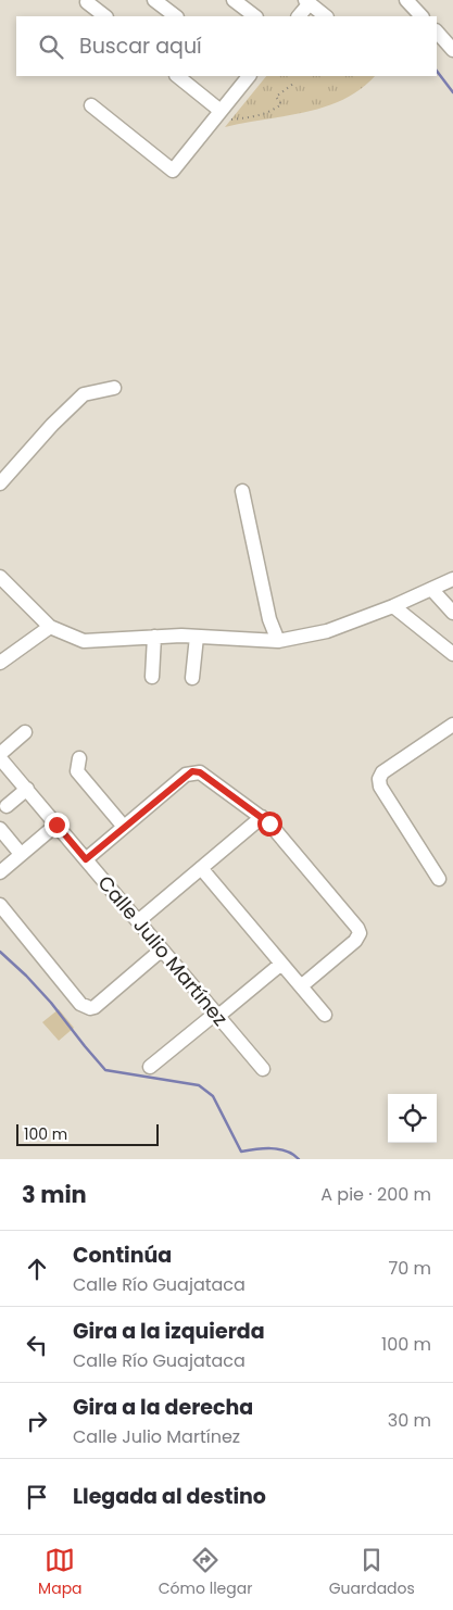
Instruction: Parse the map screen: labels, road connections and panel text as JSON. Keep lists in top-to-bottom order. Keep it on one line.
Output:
{"streets":{"street":["Calle Julio Martínez"]},"scale_bar":"100 m","page":{"search":"Buscar aquí","scale":"100 m","heading":["3 min","A pie · 200 m"],"list":[["Continúa","Calle Río Guajataca","70 m"],["Gira a la izquierda","Calle Río Guajataca","100 m"],["Gira a la derecha","Calle Julio Martínez","30 m"],"Llegada al destino"],"nav":["Mapa","Cómo llegar","Guardados"]}}
